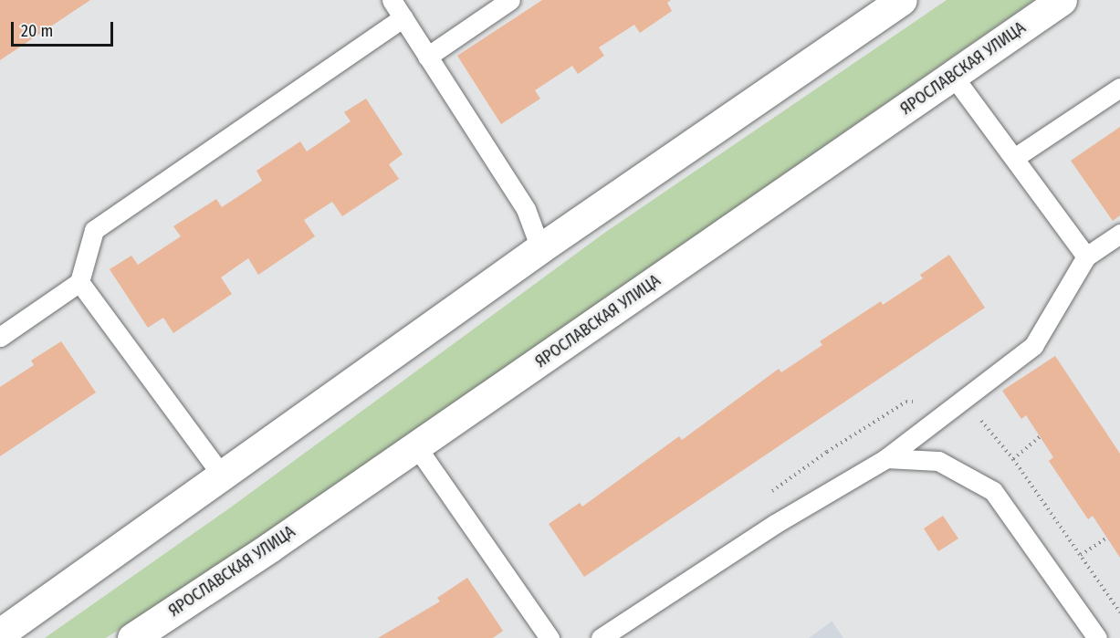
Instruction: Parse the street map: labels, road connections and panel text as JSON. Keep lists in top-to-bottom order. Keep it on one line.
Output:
{"streets":{"main road":["ЯРОСЛАВСКАЯ УЛИЦА"]},"scale_bar":"20 m"}
